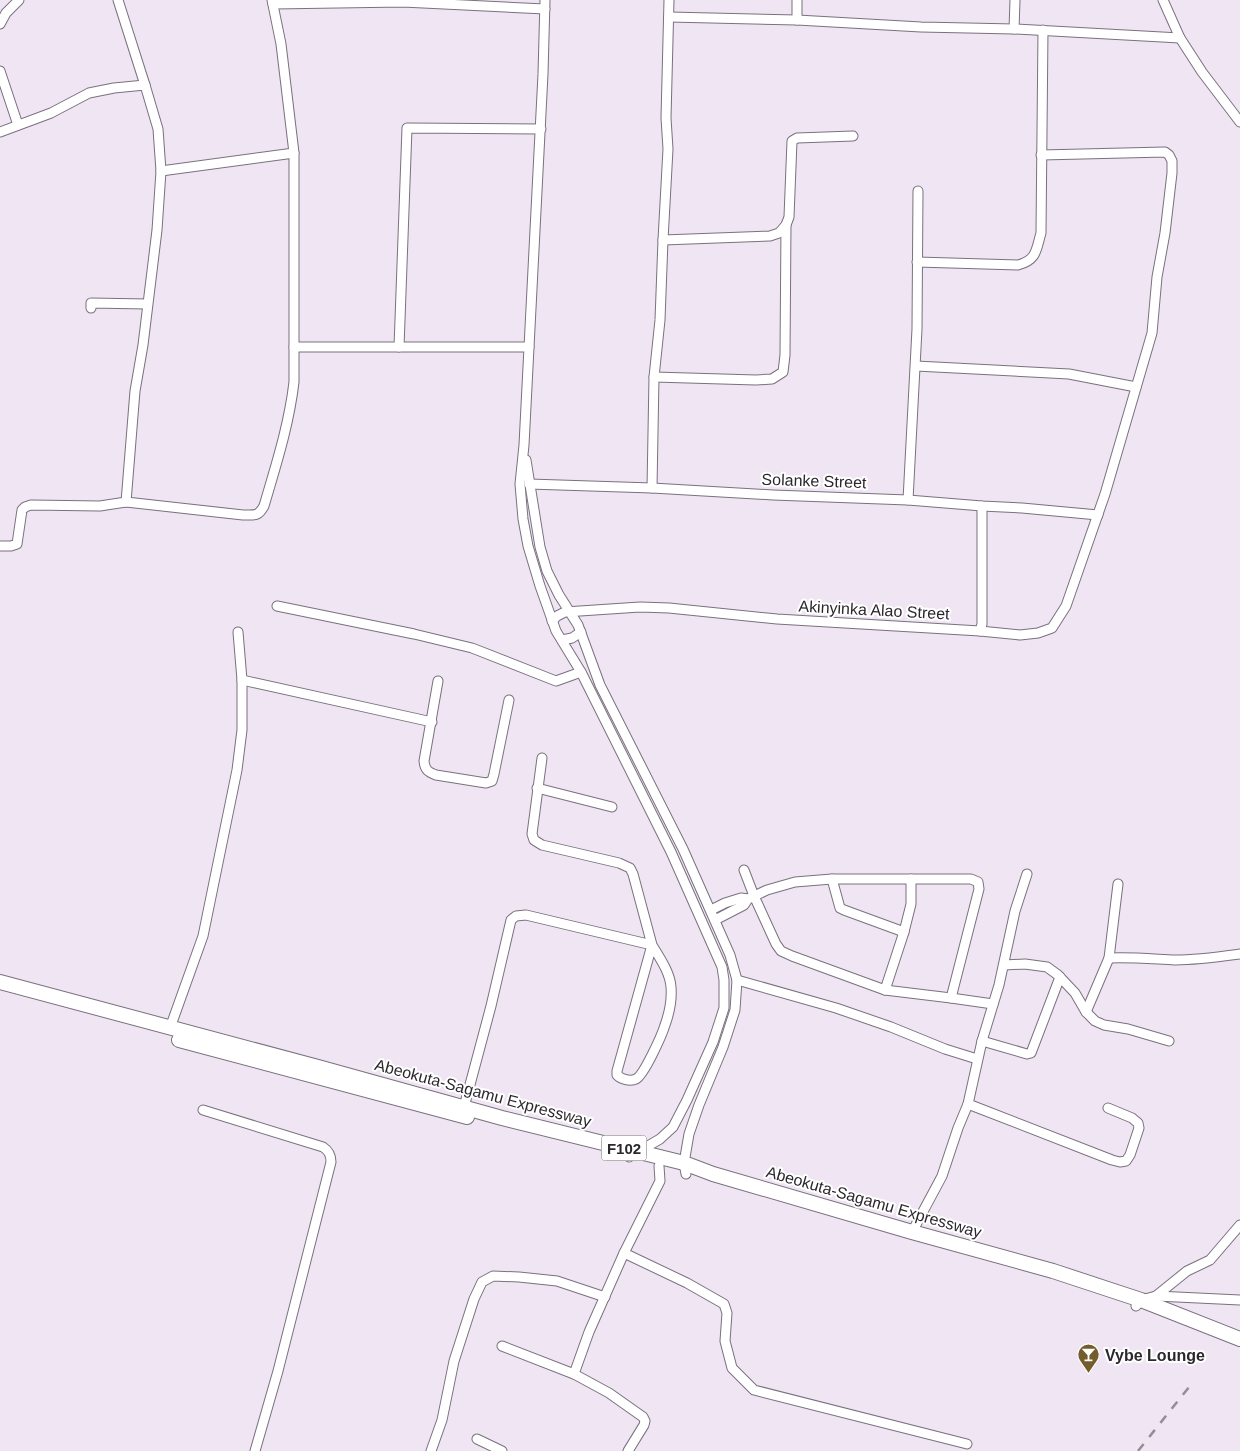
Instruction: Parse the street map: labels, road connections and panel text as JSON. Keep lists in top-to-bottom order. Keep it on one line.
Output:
{"streets":{"highway":["Abeokuta-Sagamu Expressway","F102"],"street":["Solanke Street","Akinyinka Alao Street"]},"crossings":[["Solanke Street","Akinyinka Alao Street"]],"places":{"bar":["Vybe Lounge"]}}
